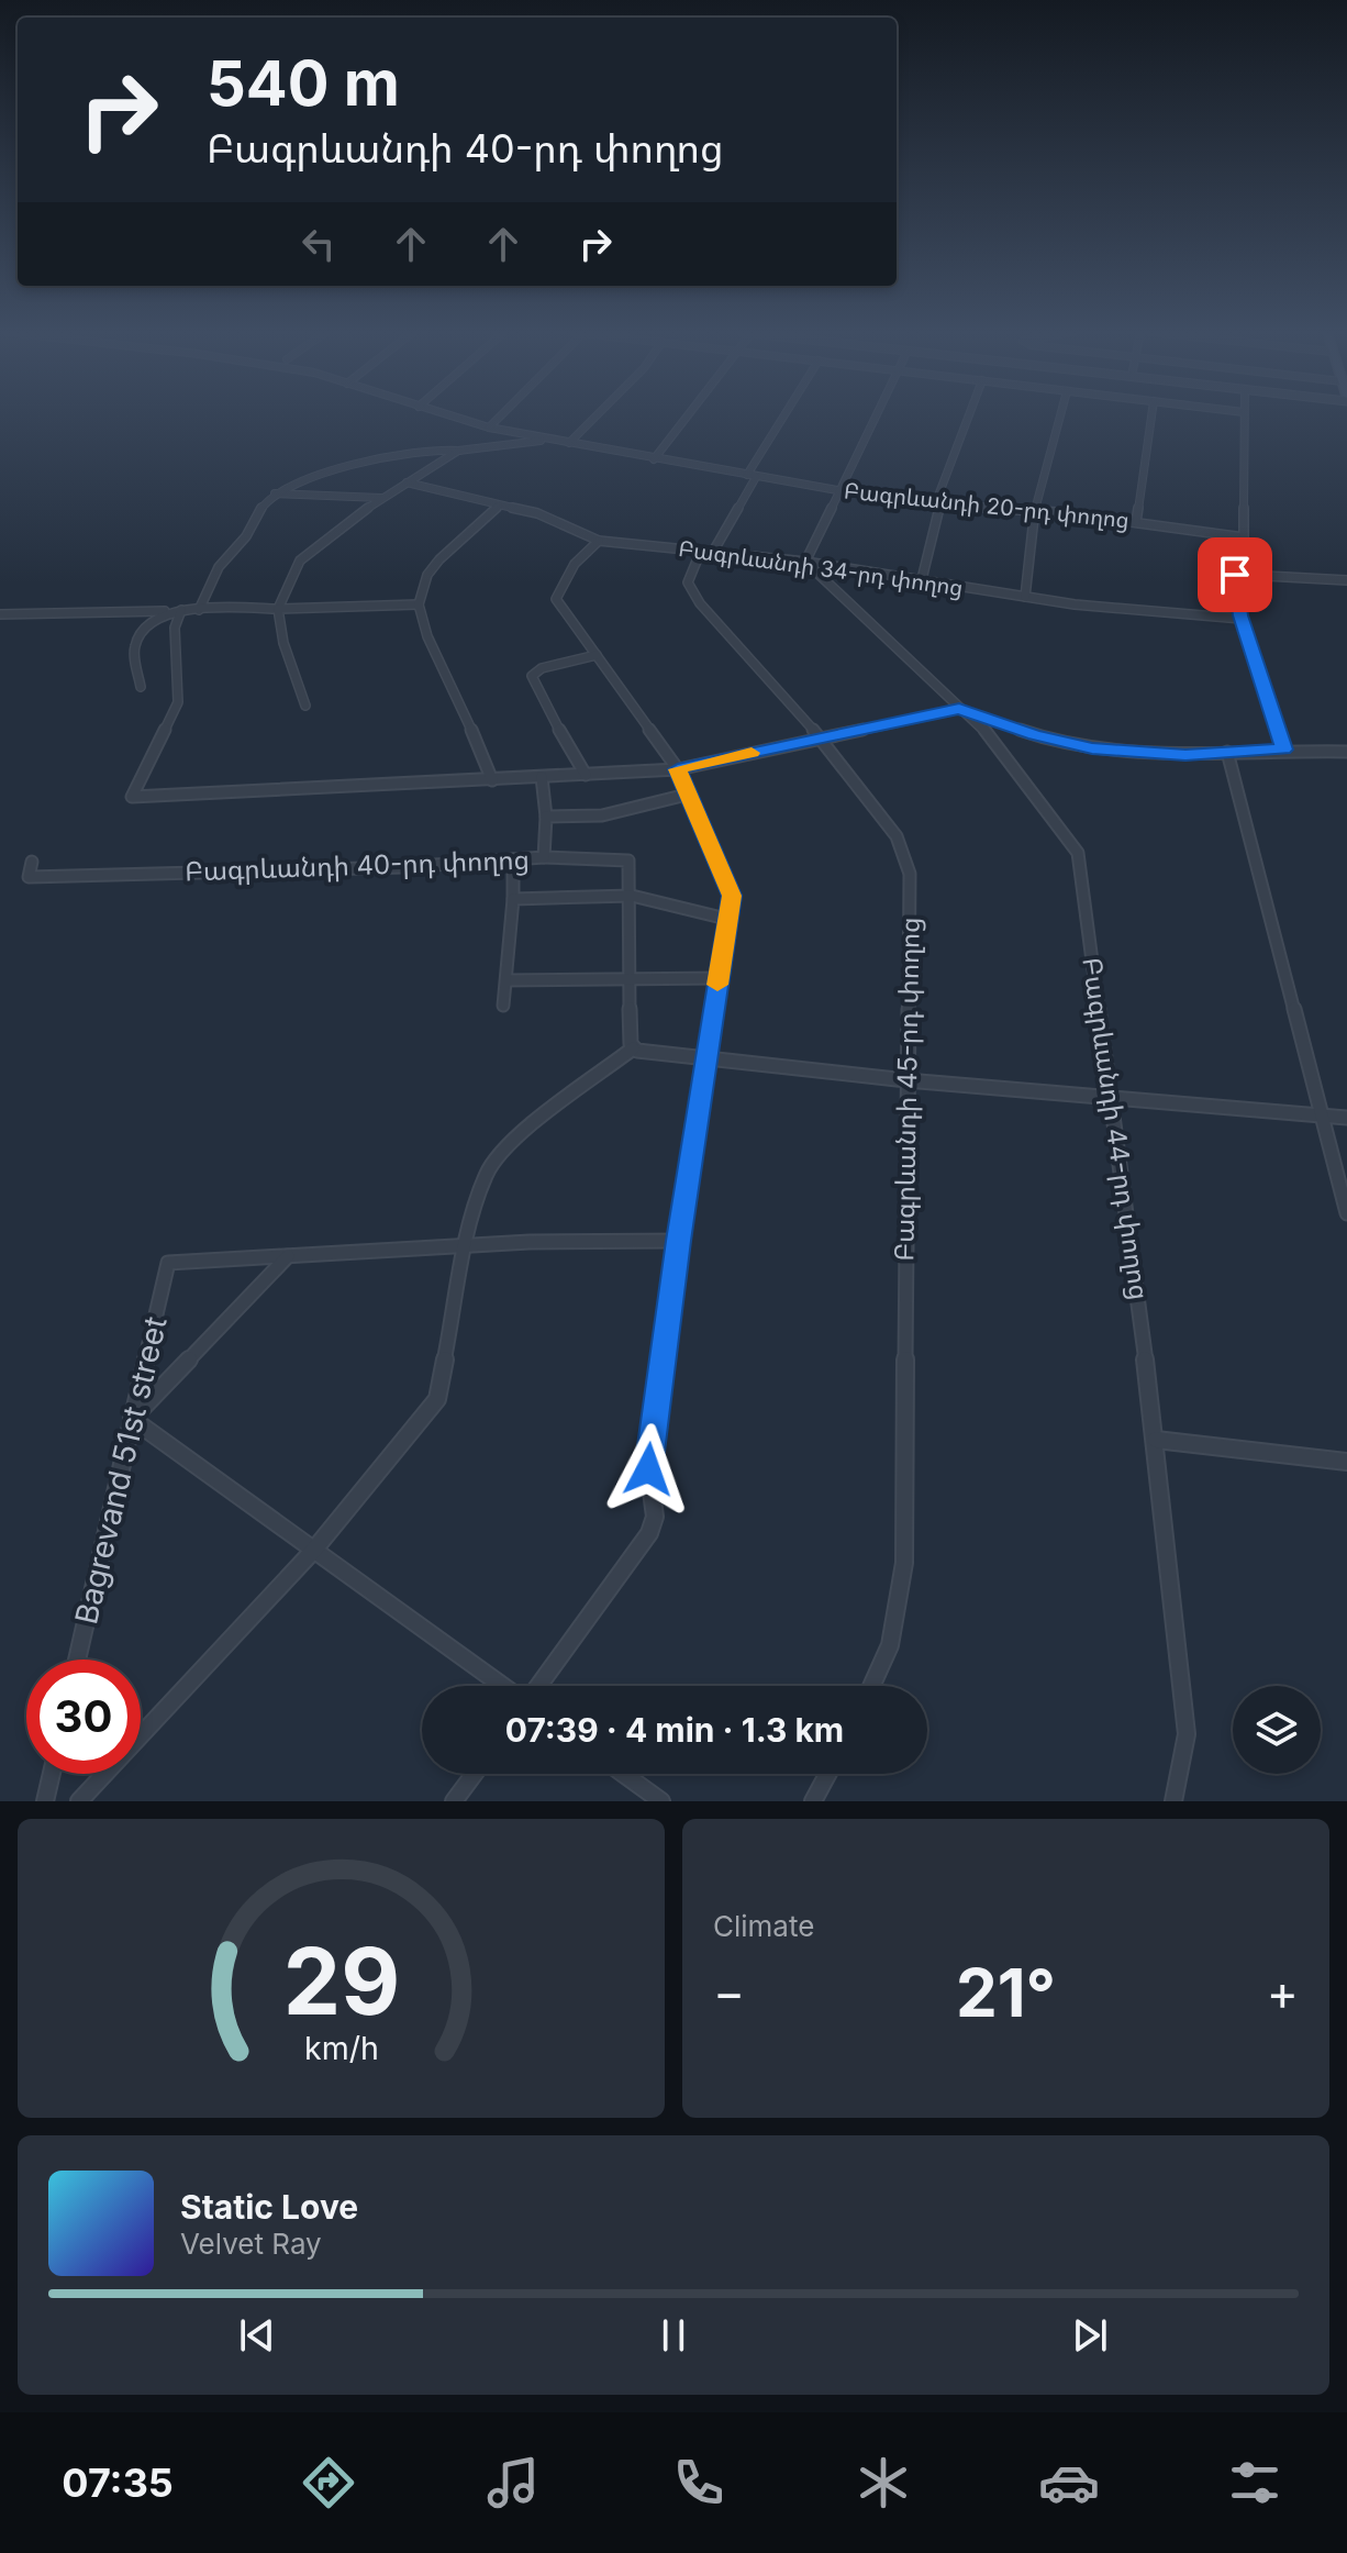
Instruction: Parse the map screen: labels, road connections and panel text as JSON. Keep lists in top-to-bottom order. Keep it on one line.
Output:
{"streets":{"street":["Բագրևանդի 20-րդ փողոց","Բագրևանդի 34-րդ փողոց","Բագրևանդի 40-րդ փողոց","Բագրևանդի 45-րդ փողոց","Բագրևանդի 44-րդ փողոց","Bagrevand 51st street"]},"crossings":[["Բագրևանդի 34-րդ փողոց","Բագրևանդի 45-րդ փողոց"],["Բագրևանդի 34-րդ փողոց","Բագրևանդի 44-րդ փողոց"]],"page":{"turn":["540 m","Բագրևանդի 40-րդ փողոց"],"limit":"30","trip":"07:39 · 4 min · 1.3 km","tile":"Climate","heat":["−","21°","+"],"song":["Static Love","Velvet Ray"],"tabs":"07:35","gauge":["29","km/h"]}}
